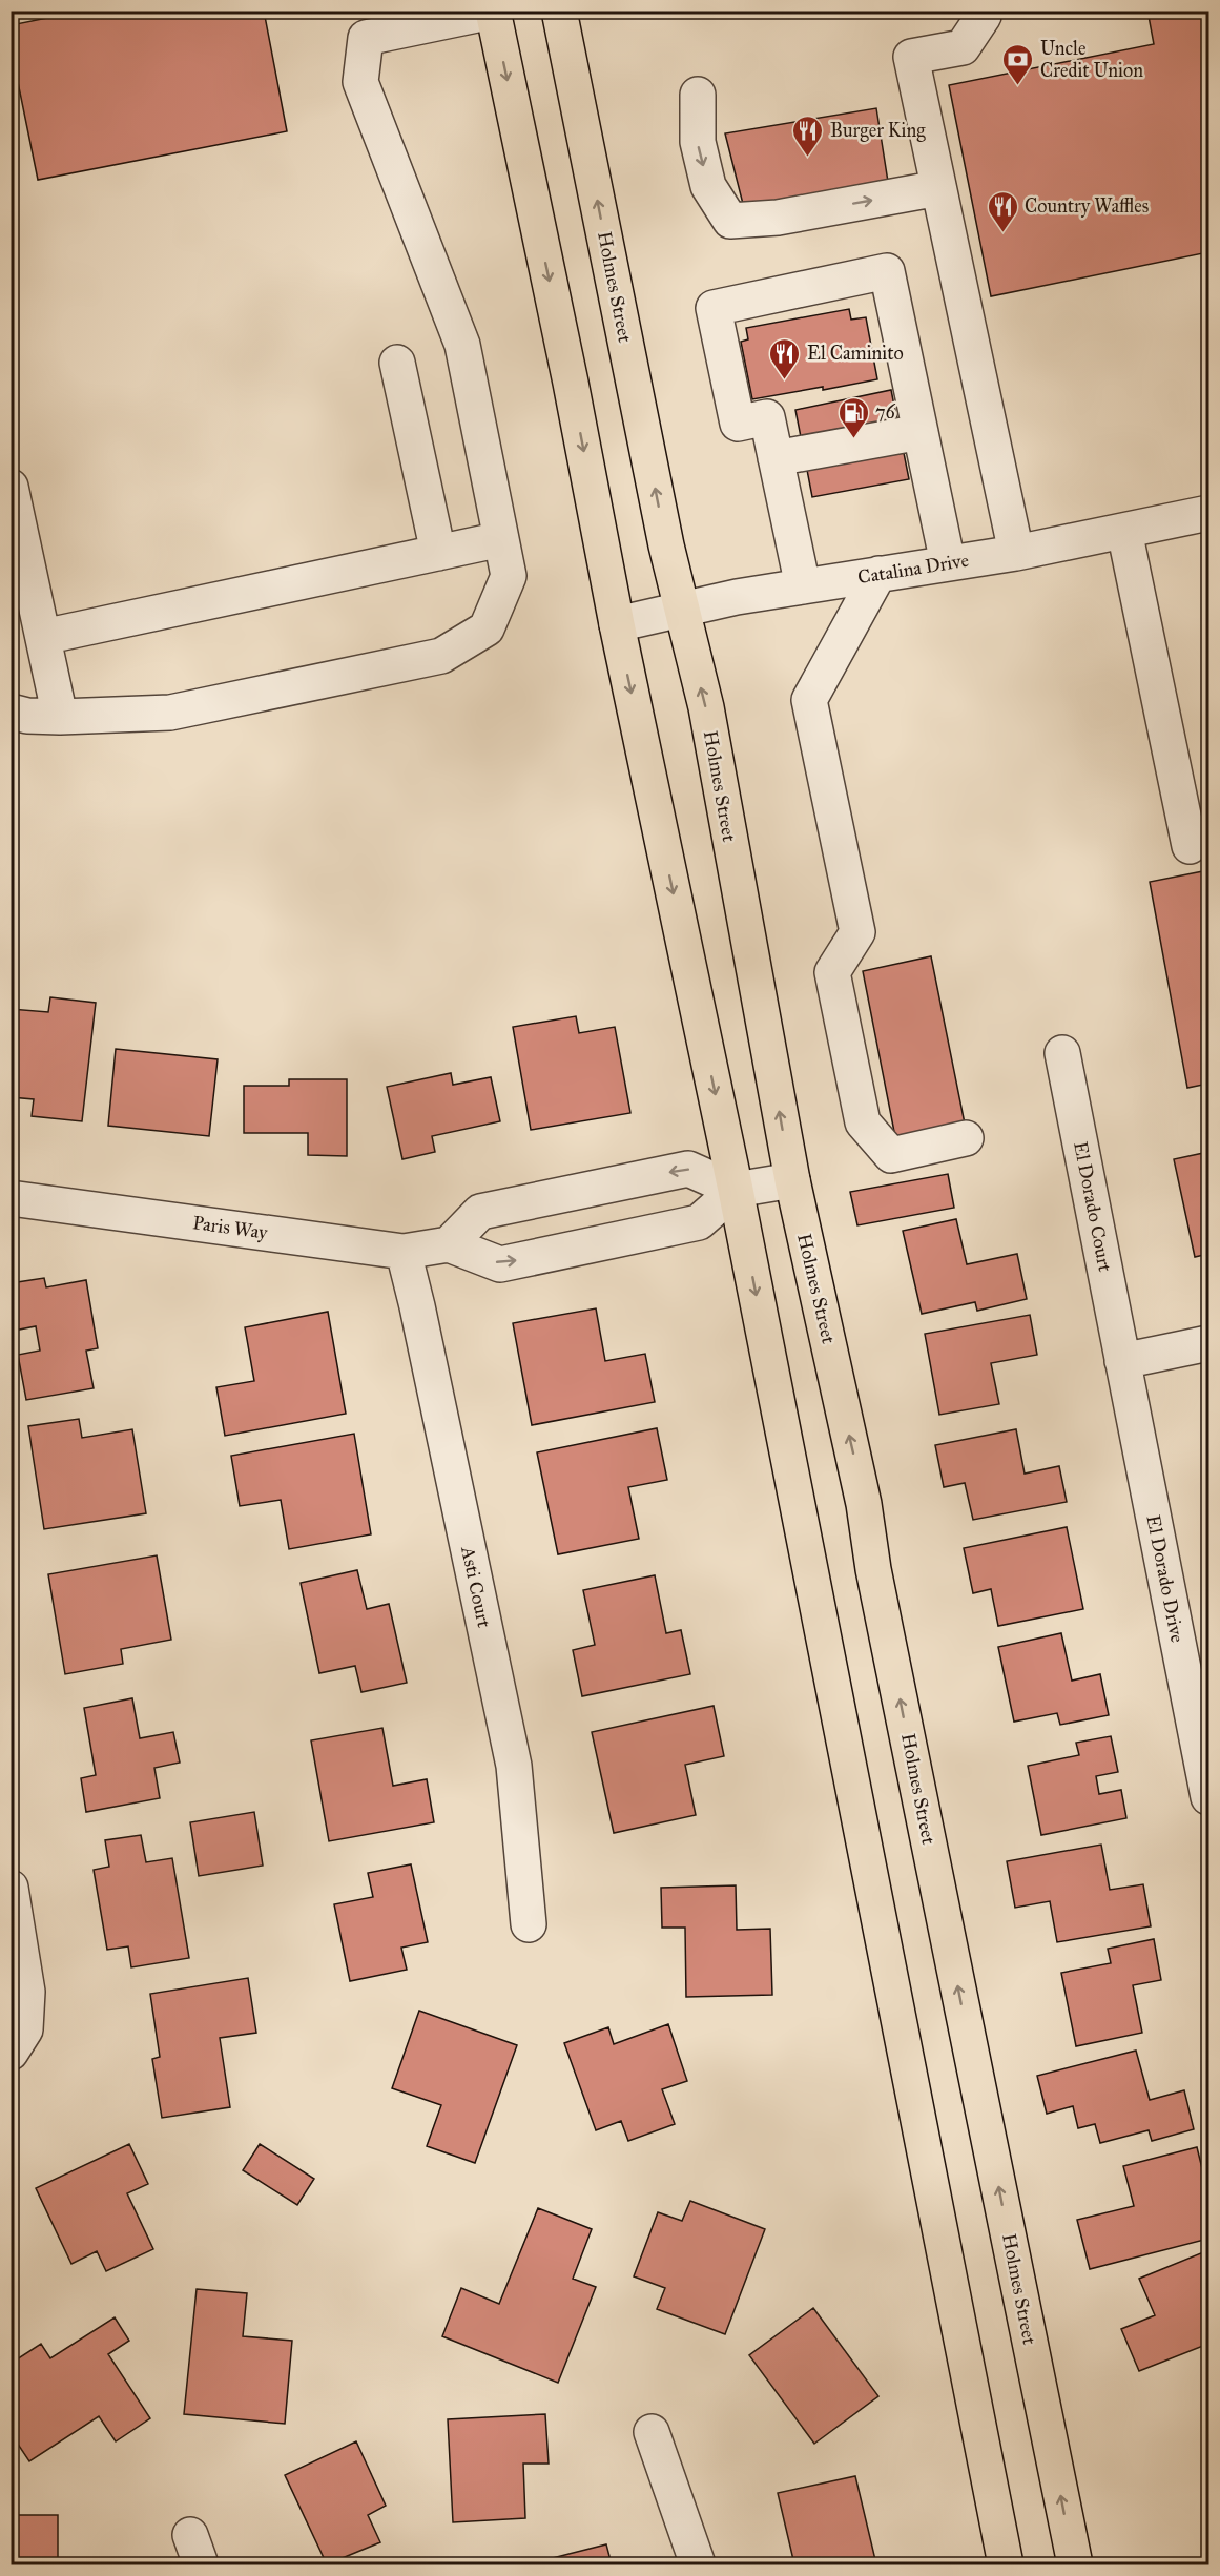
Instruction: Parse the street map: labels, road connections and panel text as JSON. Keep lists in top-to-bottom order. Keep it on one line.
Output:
{"streets":{"main road":["Holmes Street"],"street":["Catalina Drive","El Dorado Court","Paris Way","El Dorado Drive","Asti Court"]},"crossings":[["Holmes Street","Catalina Drive"],["El Dorado Court","El Dorado Drive"],["Paris Way","Asti Court"]],"places":{"bank":["Uncle Credit Union"],"restaurant":["Burger King","Country Waffles","El Caminito"],"fuel station":["76"]}}
